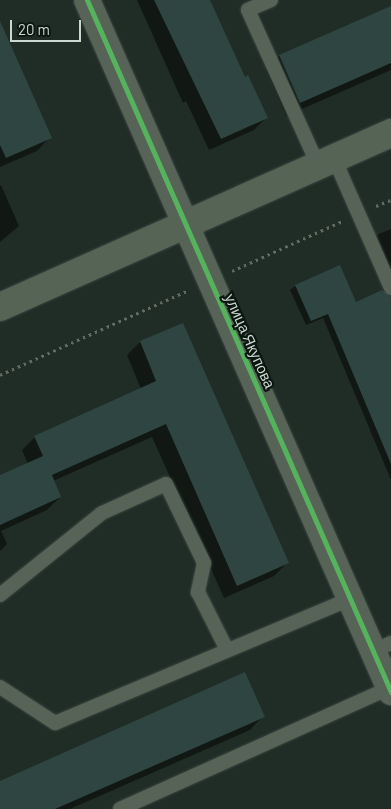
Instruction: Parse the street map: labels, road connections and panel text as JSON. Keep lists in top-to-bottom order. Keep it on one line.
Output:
{"streets":{"street":["улица Якупова"]},"scale_bar":"20 m"}
